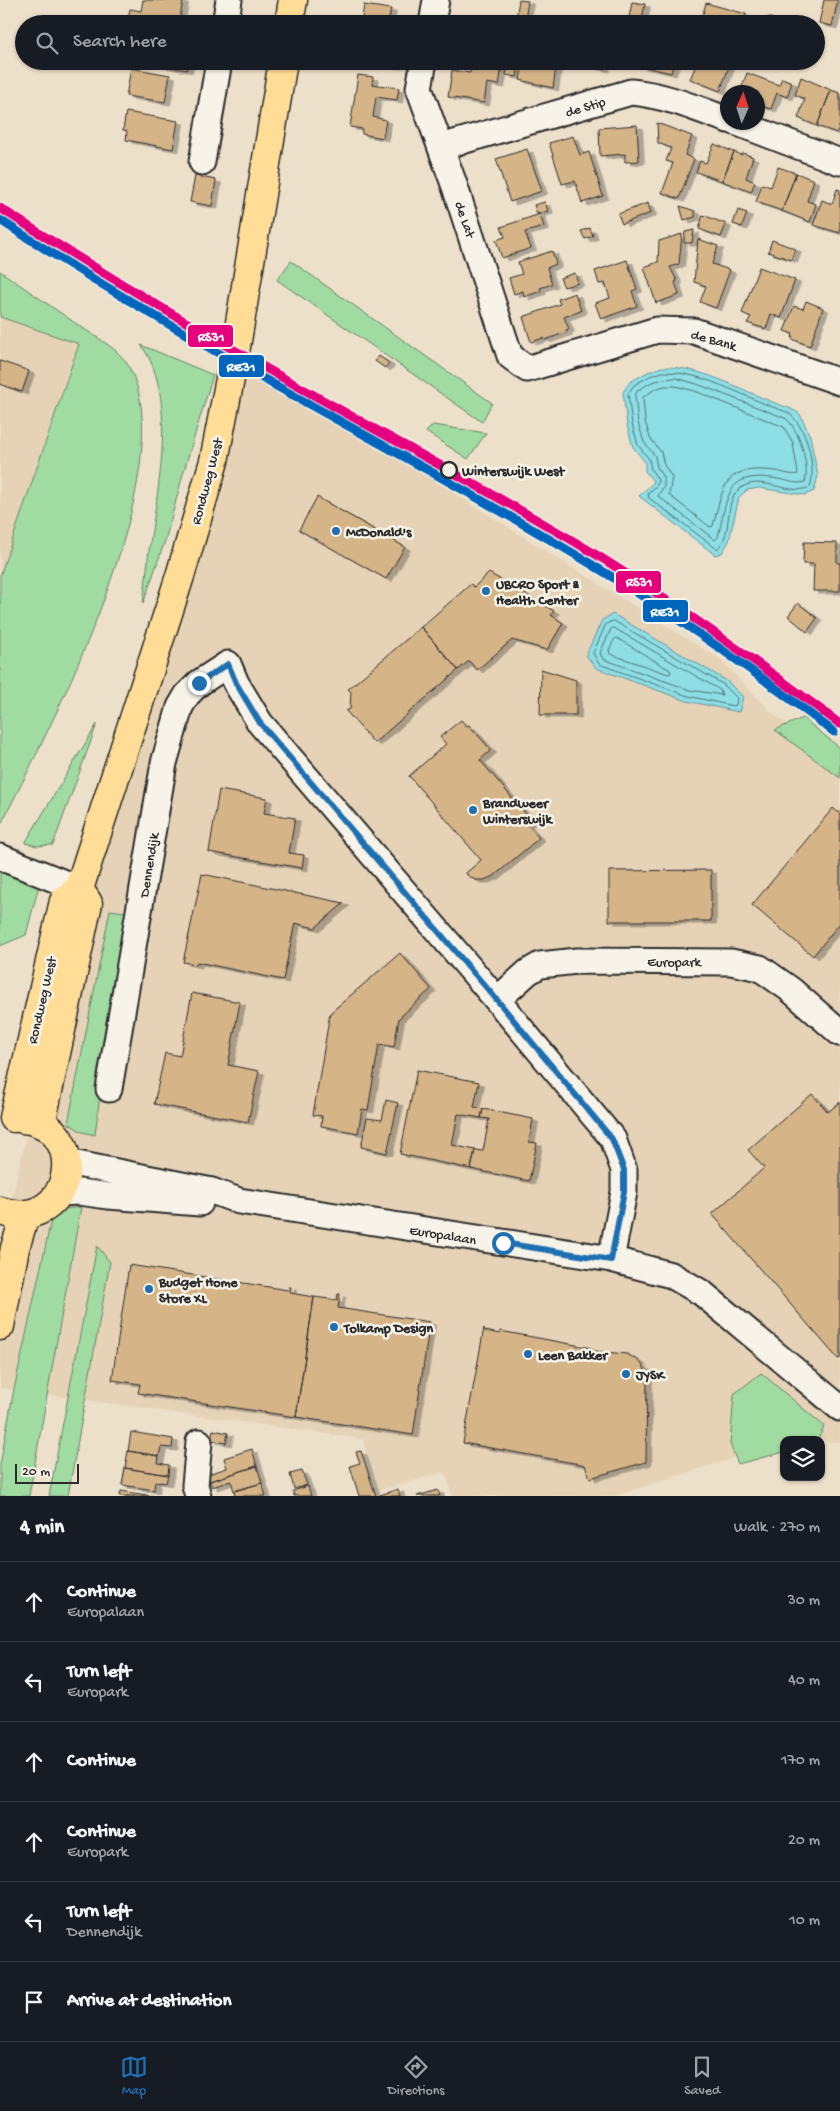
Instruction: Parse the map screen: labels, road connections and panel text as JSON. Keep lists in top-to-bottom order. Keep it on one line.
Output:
{"streets":{"main road":["Rondweg West"],"street":["de Stip","de Lat","de Bank","Dennendijk","Europark","Europalaan"]},"crossings":[["de Stip","de Lat"],["de Lat","de Bank"],["Dennendijk","Europark"]],"places":["Winterswijk West","McDonald's","UBCRO Sport & Health Center","Brandweer Winterswijk","Budget Home Store XL","Tolkamp Design","Leen Bakker","JYSK"],"lines":["transit line RS31","transit line RE31"],"scale_bar":"20 m","north":"top","page":{"search":"Search here","scale":"20 m","heading":["4 min","Walk · 270 m"],"list":[["Continue","Europalaan","30 m"],["Turn left","Europark","40 m"],["Continue","170 m"],["Continue","Europark","20 m"],["Turn left","Dennendijk","10 m"],"Arrive at destination"],"nav":["Map","Directions","Saved"]}}
